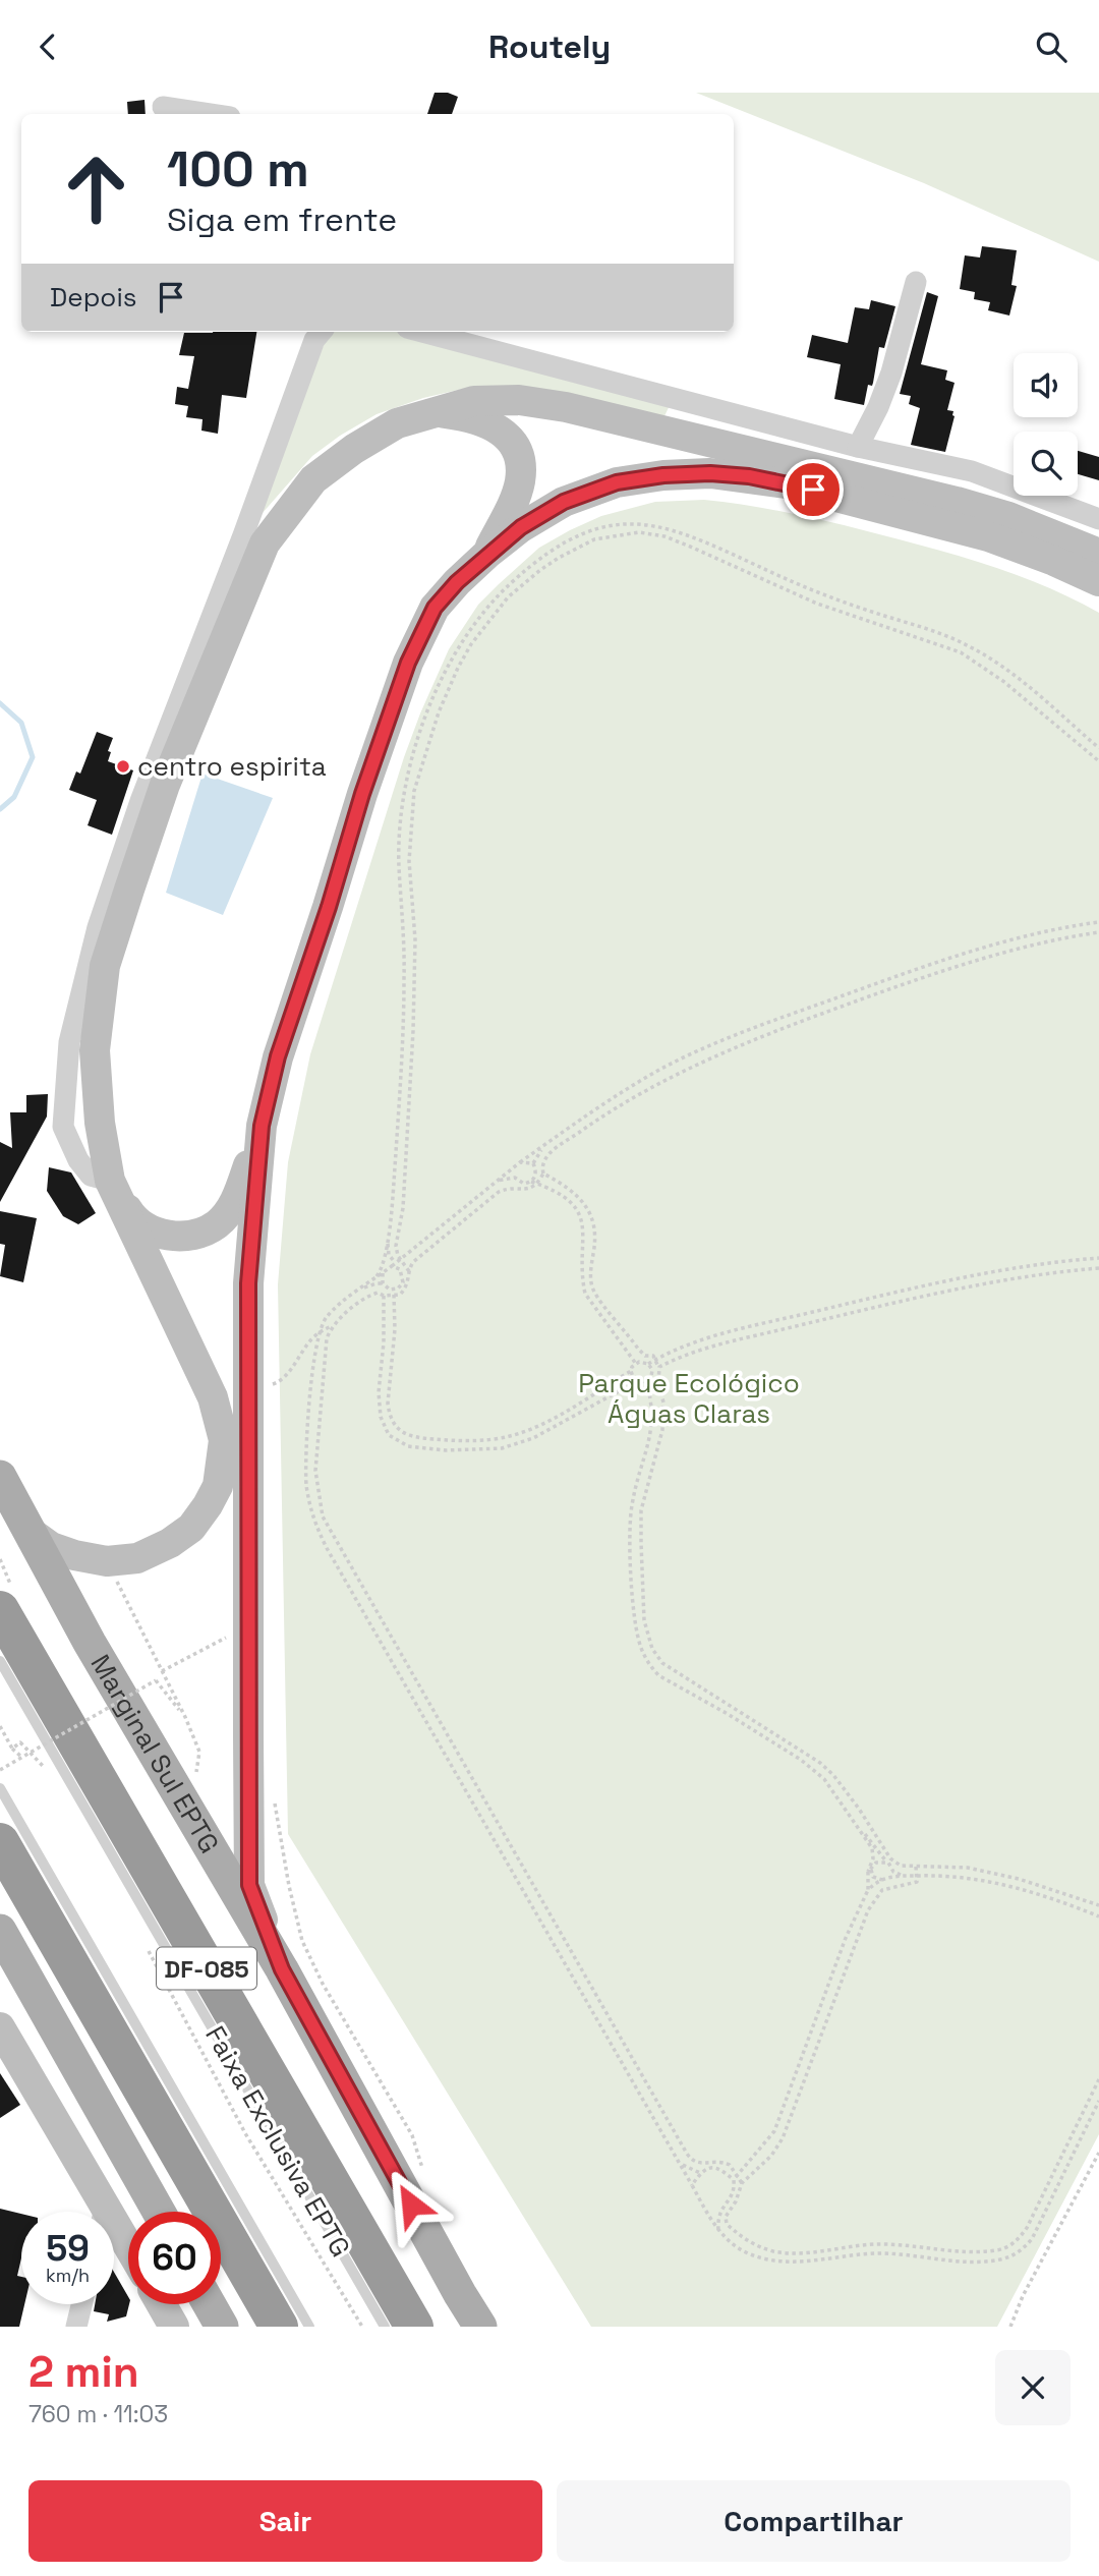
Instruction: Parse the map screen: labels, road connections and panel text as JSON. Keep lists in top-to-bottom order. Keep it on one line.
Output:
{"streets":{"highway":["DF-085"],"main road":["Marginal Sul EPTG"],"lane":["Faixa Exclusiva EPTG"]},"parks":["Parque Ecológico Águas Claras"],"places":["centro espirita"],"page":{"header":"Routely","turn":["100 m","Siga em frente"],"then":"Depois","speed":"59 km/h","limit":"60","heading":["2 min","760 m · 11:03"],"buttons":["Sair","Compartilhar"]}}
